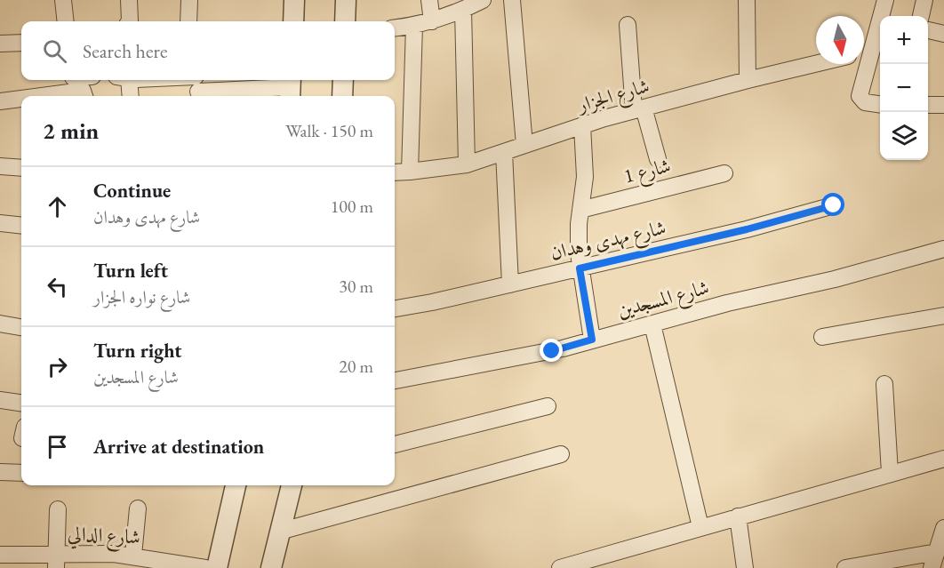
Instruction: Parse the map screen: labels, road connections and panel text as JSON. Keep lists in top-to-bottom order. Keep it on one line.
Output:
{"streets":{"street":["شارع الجزار","شارع 1","شارع مهدى وهدان","شارع المسجدين","شارع الدالي"]},"north":"bottom","page":{"map_buttons":["+","−"],"search":"Search here","heading":["2 min","Walk · 150 m"],"list":[["Continue","شارع مهدى وهدان","100 m"],["Turn left","شارع نواره الجزار","30 m"],["Turn right","شارع المسجدين","20 m"],"Arrive at destination"]}}
